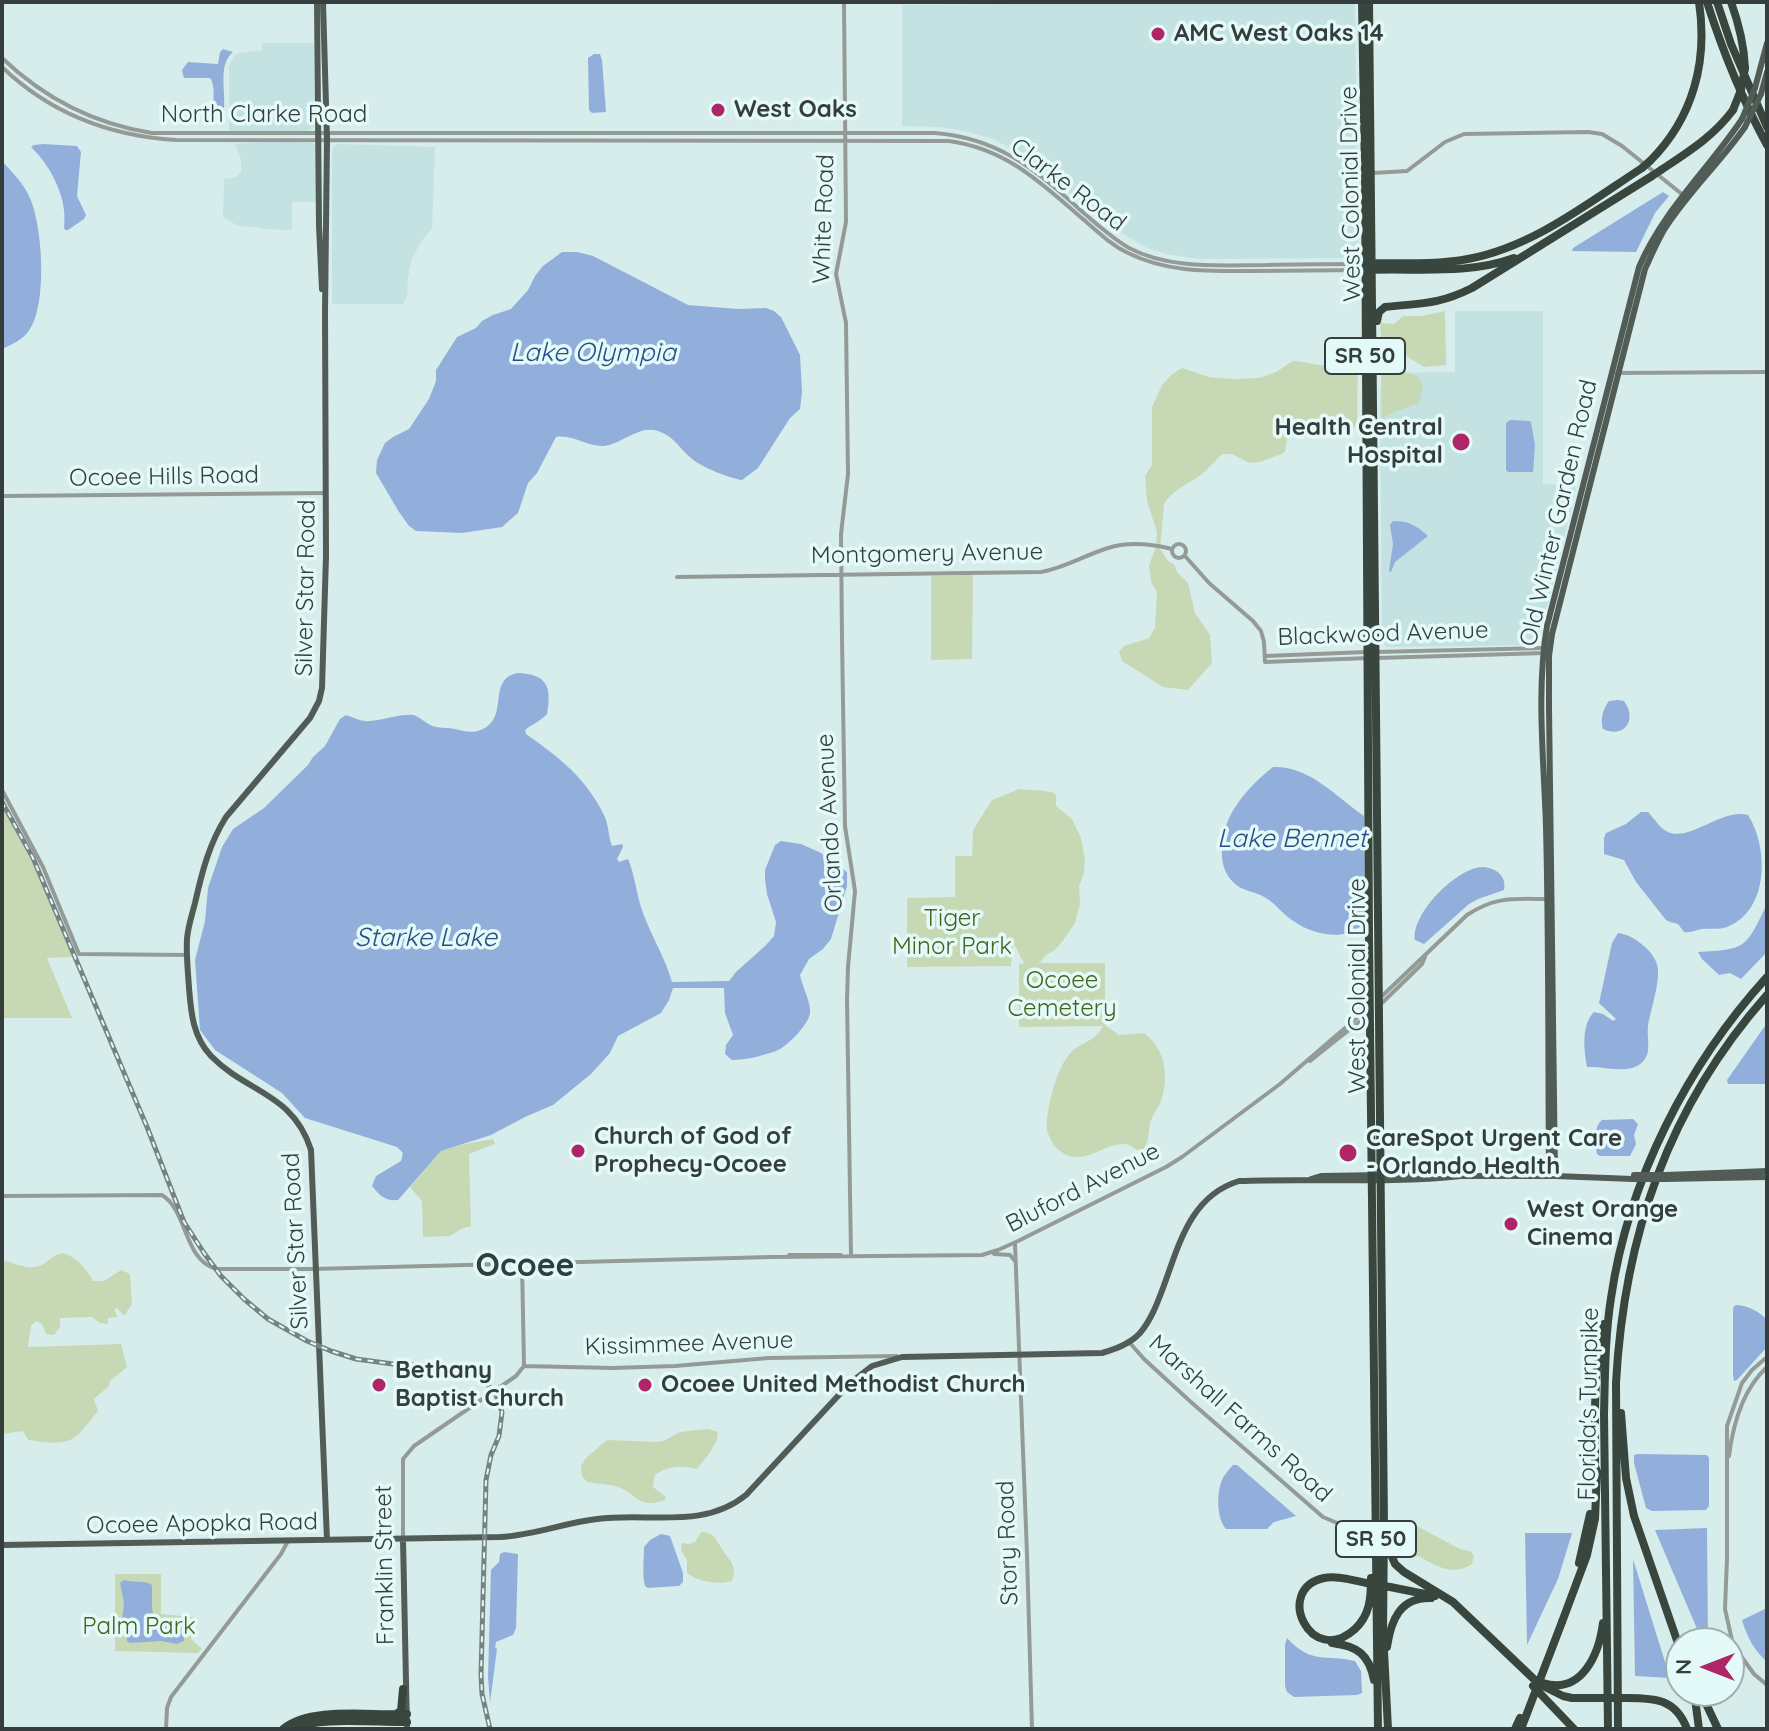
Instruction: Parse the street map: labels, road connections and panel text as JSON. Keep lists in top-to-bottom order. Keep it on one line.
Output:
{"streets":{"highway":["West Colonial Drive","SR 50","Florida's Turnpike"],"main road":["Old Winter Garden Road","Silver Star Road","Kissimmee Avenue","Ocoee Apopka Road","Franklin Street"],"street":["North Clarke Road","Clarke Road","White Road","Ocoee Hills Road","Montgomery Avenue","Blackwood Avenue","Orlando Avenue","Bluford Avenue","Marshall Farms Road","Story Road"]},"crossings":[["North Clarke Road","Clarke Road"],["North Clarke Road","Silver Star Road"],["Clarke Road","West Colonial Drive"],["Clarke Road","White Road"],["West Colonial Drive","Blackwood Avenue"],["West Colonial Drive","Bluford Avenue"],["West Colonial Drive","Marshall Farms Road"],["White Road","Orlando Avenue"],["Ocoee Hills Road","Silver Star Road"],["Old Winter Garden Road","Blackwood Avenue"],["Old Winter Garden Road","Bluford Avenue"],["Montgomery Avenue","Orlando Avenue"],["Silver Star Road","Bluford Avenue"],["Silver Star Road","Ocoee Apopka Road"],["Orlando Avenue","Bluford Avenue"],["Bluford Avenue","Story Road"],["Kissimmee Avenue","Marshall Farms Road"],["Kissimmee Avenue","Ocoee Apopka Road"],["Kissimmee Avenue","Story Road"],["Kissimmee Avenue","Franklin Street"],["Ocoee Apopka Road","Franklin Street"]],"districts":["Ocoee"],"water":["Lake Olympia","Lake Bennet","Starke Lake"],"parks":["Tiger Minor Park","Ocoee Cemetery","Palm Park"],"places":["AMC West Oaks 14","West Oaks","Health Central Hospital","Church of God of Prophecy-Ocoee","CareSpot Urgent Care - Orlando Health","West Orange Cinema","Bethany Baptist Church","Ocoee United Methodist Church"],"north":"left"}
